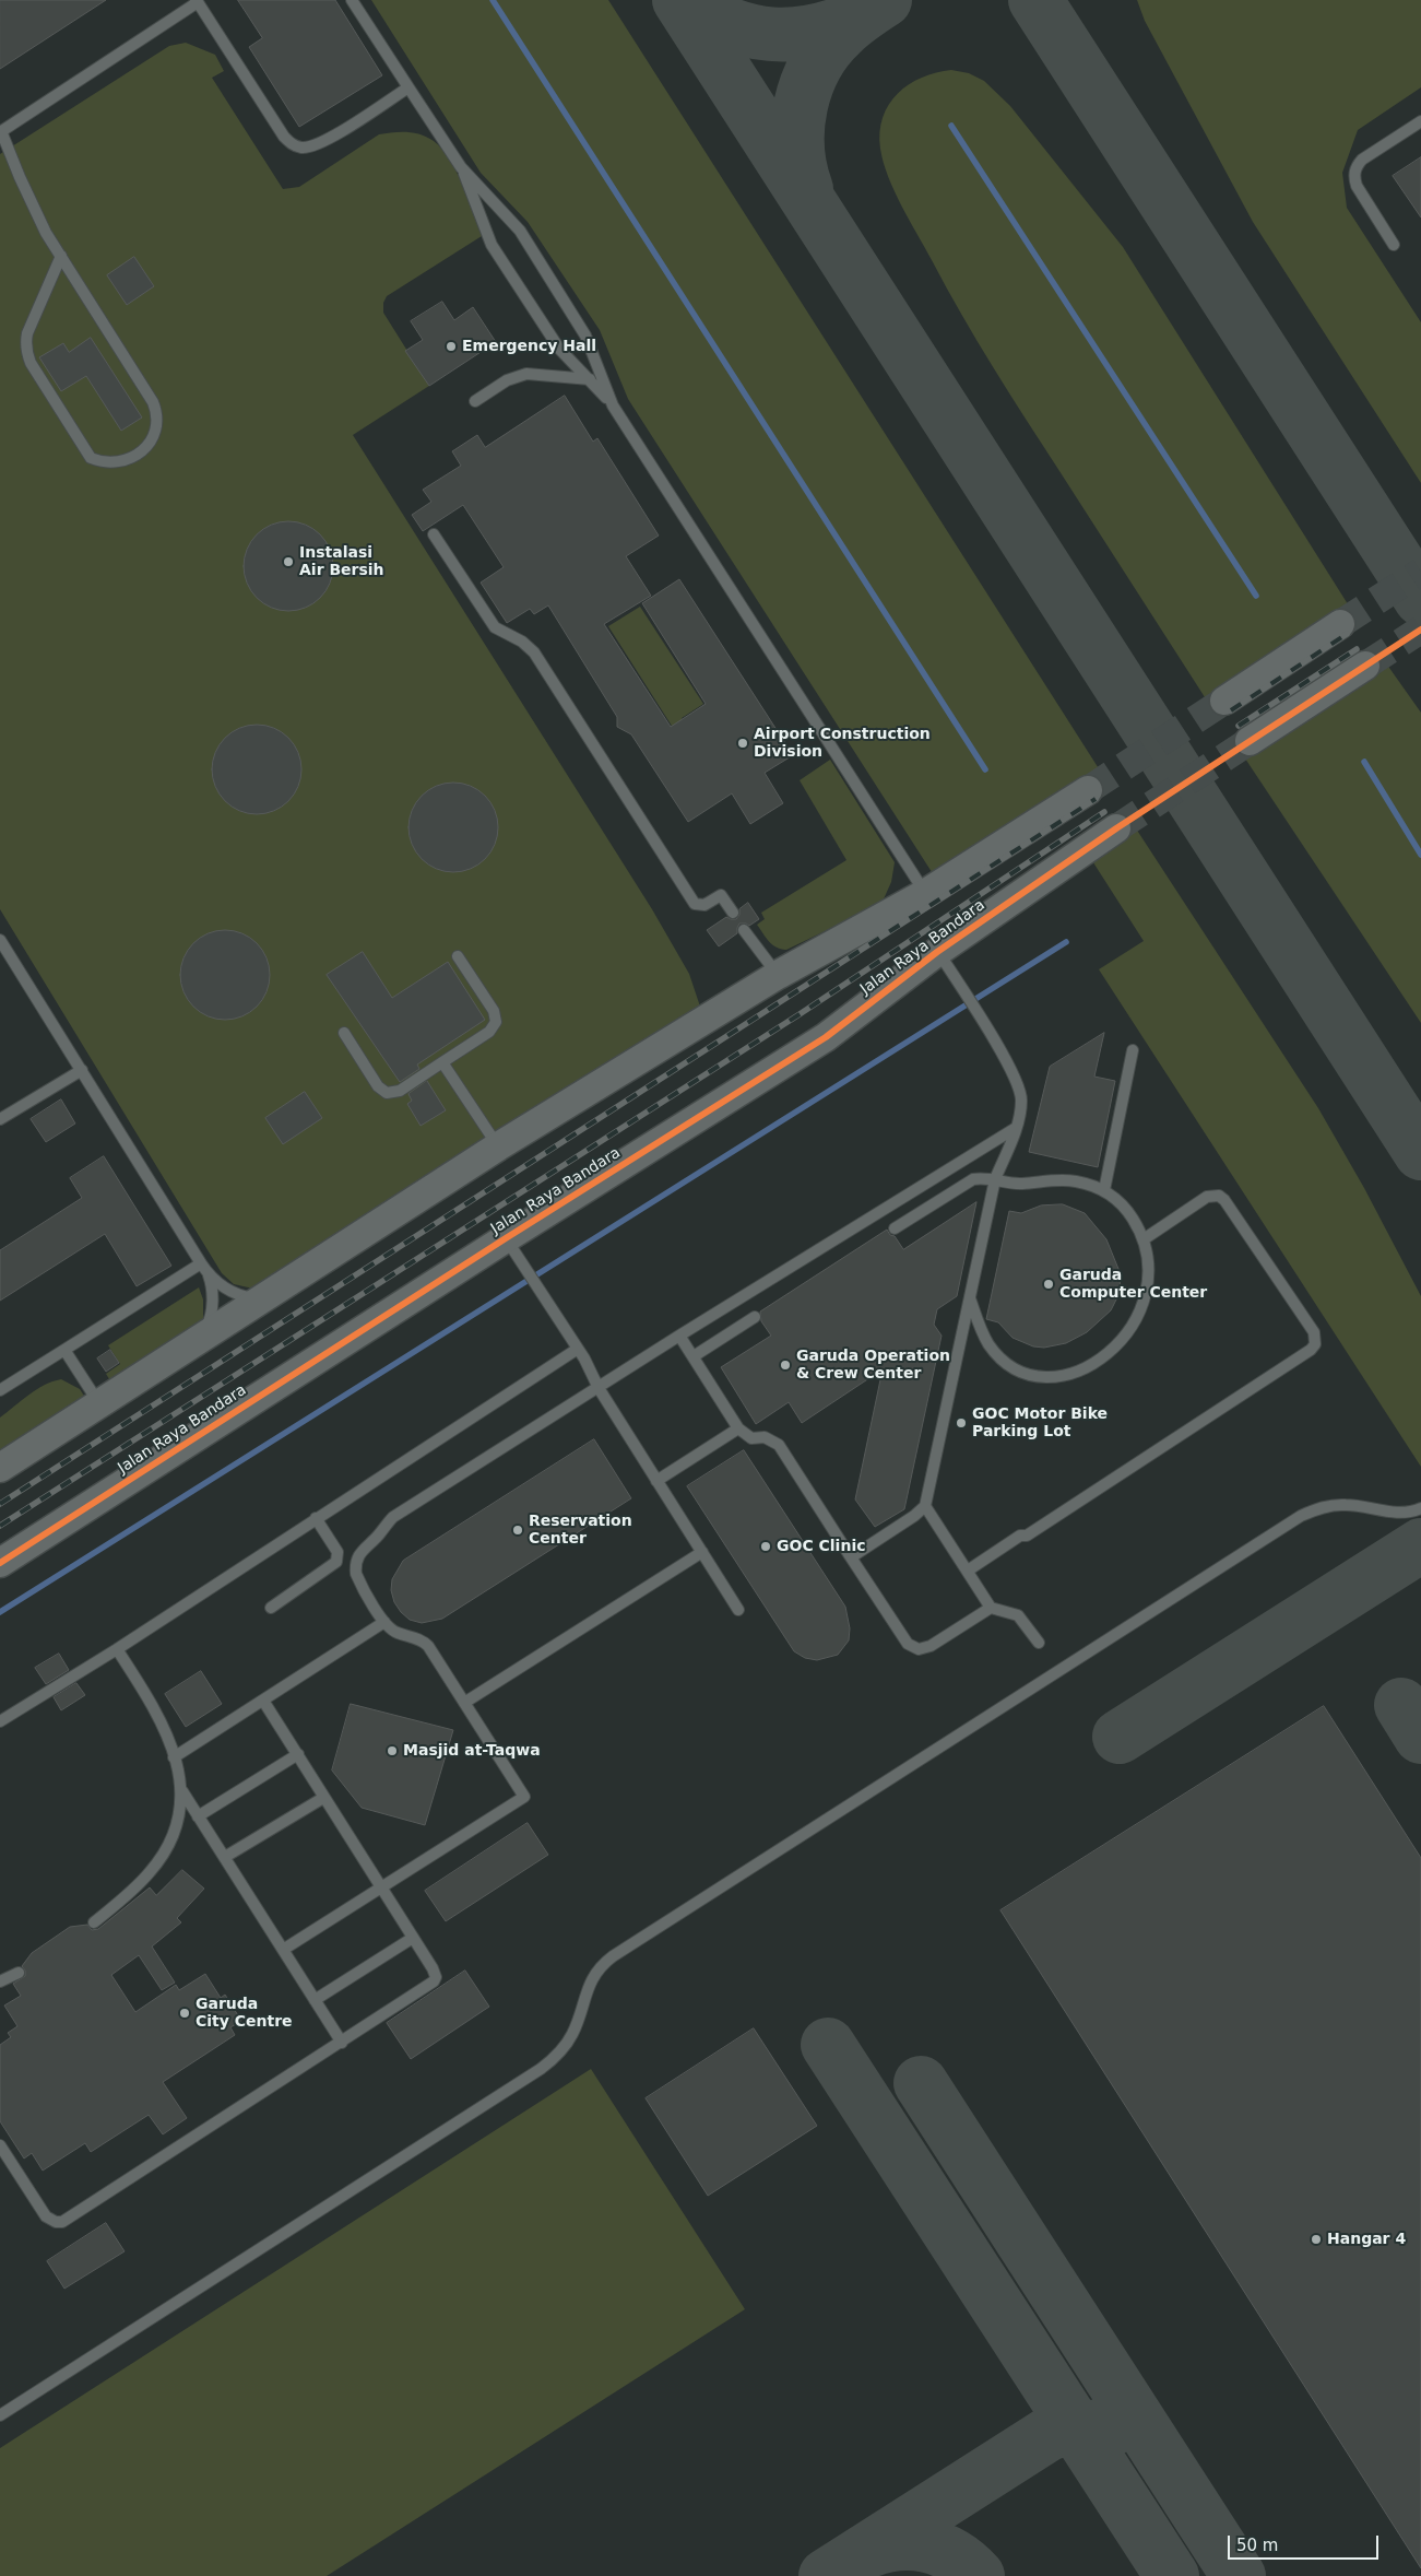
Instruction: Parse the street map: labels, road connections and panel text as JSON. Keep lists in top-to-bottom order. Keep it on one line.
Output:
{"streets":{"street":["Jalan Raya Bandara"]},"places":["Emergency Hall","Instalasi Air Bersih","Airport Construction Division","Garuda Computer Center","Garuda Operation & Crew Center","GOC Motor Bike Parking Lot","Reservation Center","GOC Clinic","Masjid at-Taqwa","Garuda City Centre","Hangar 4"],"scale_bar":"50 m"}
